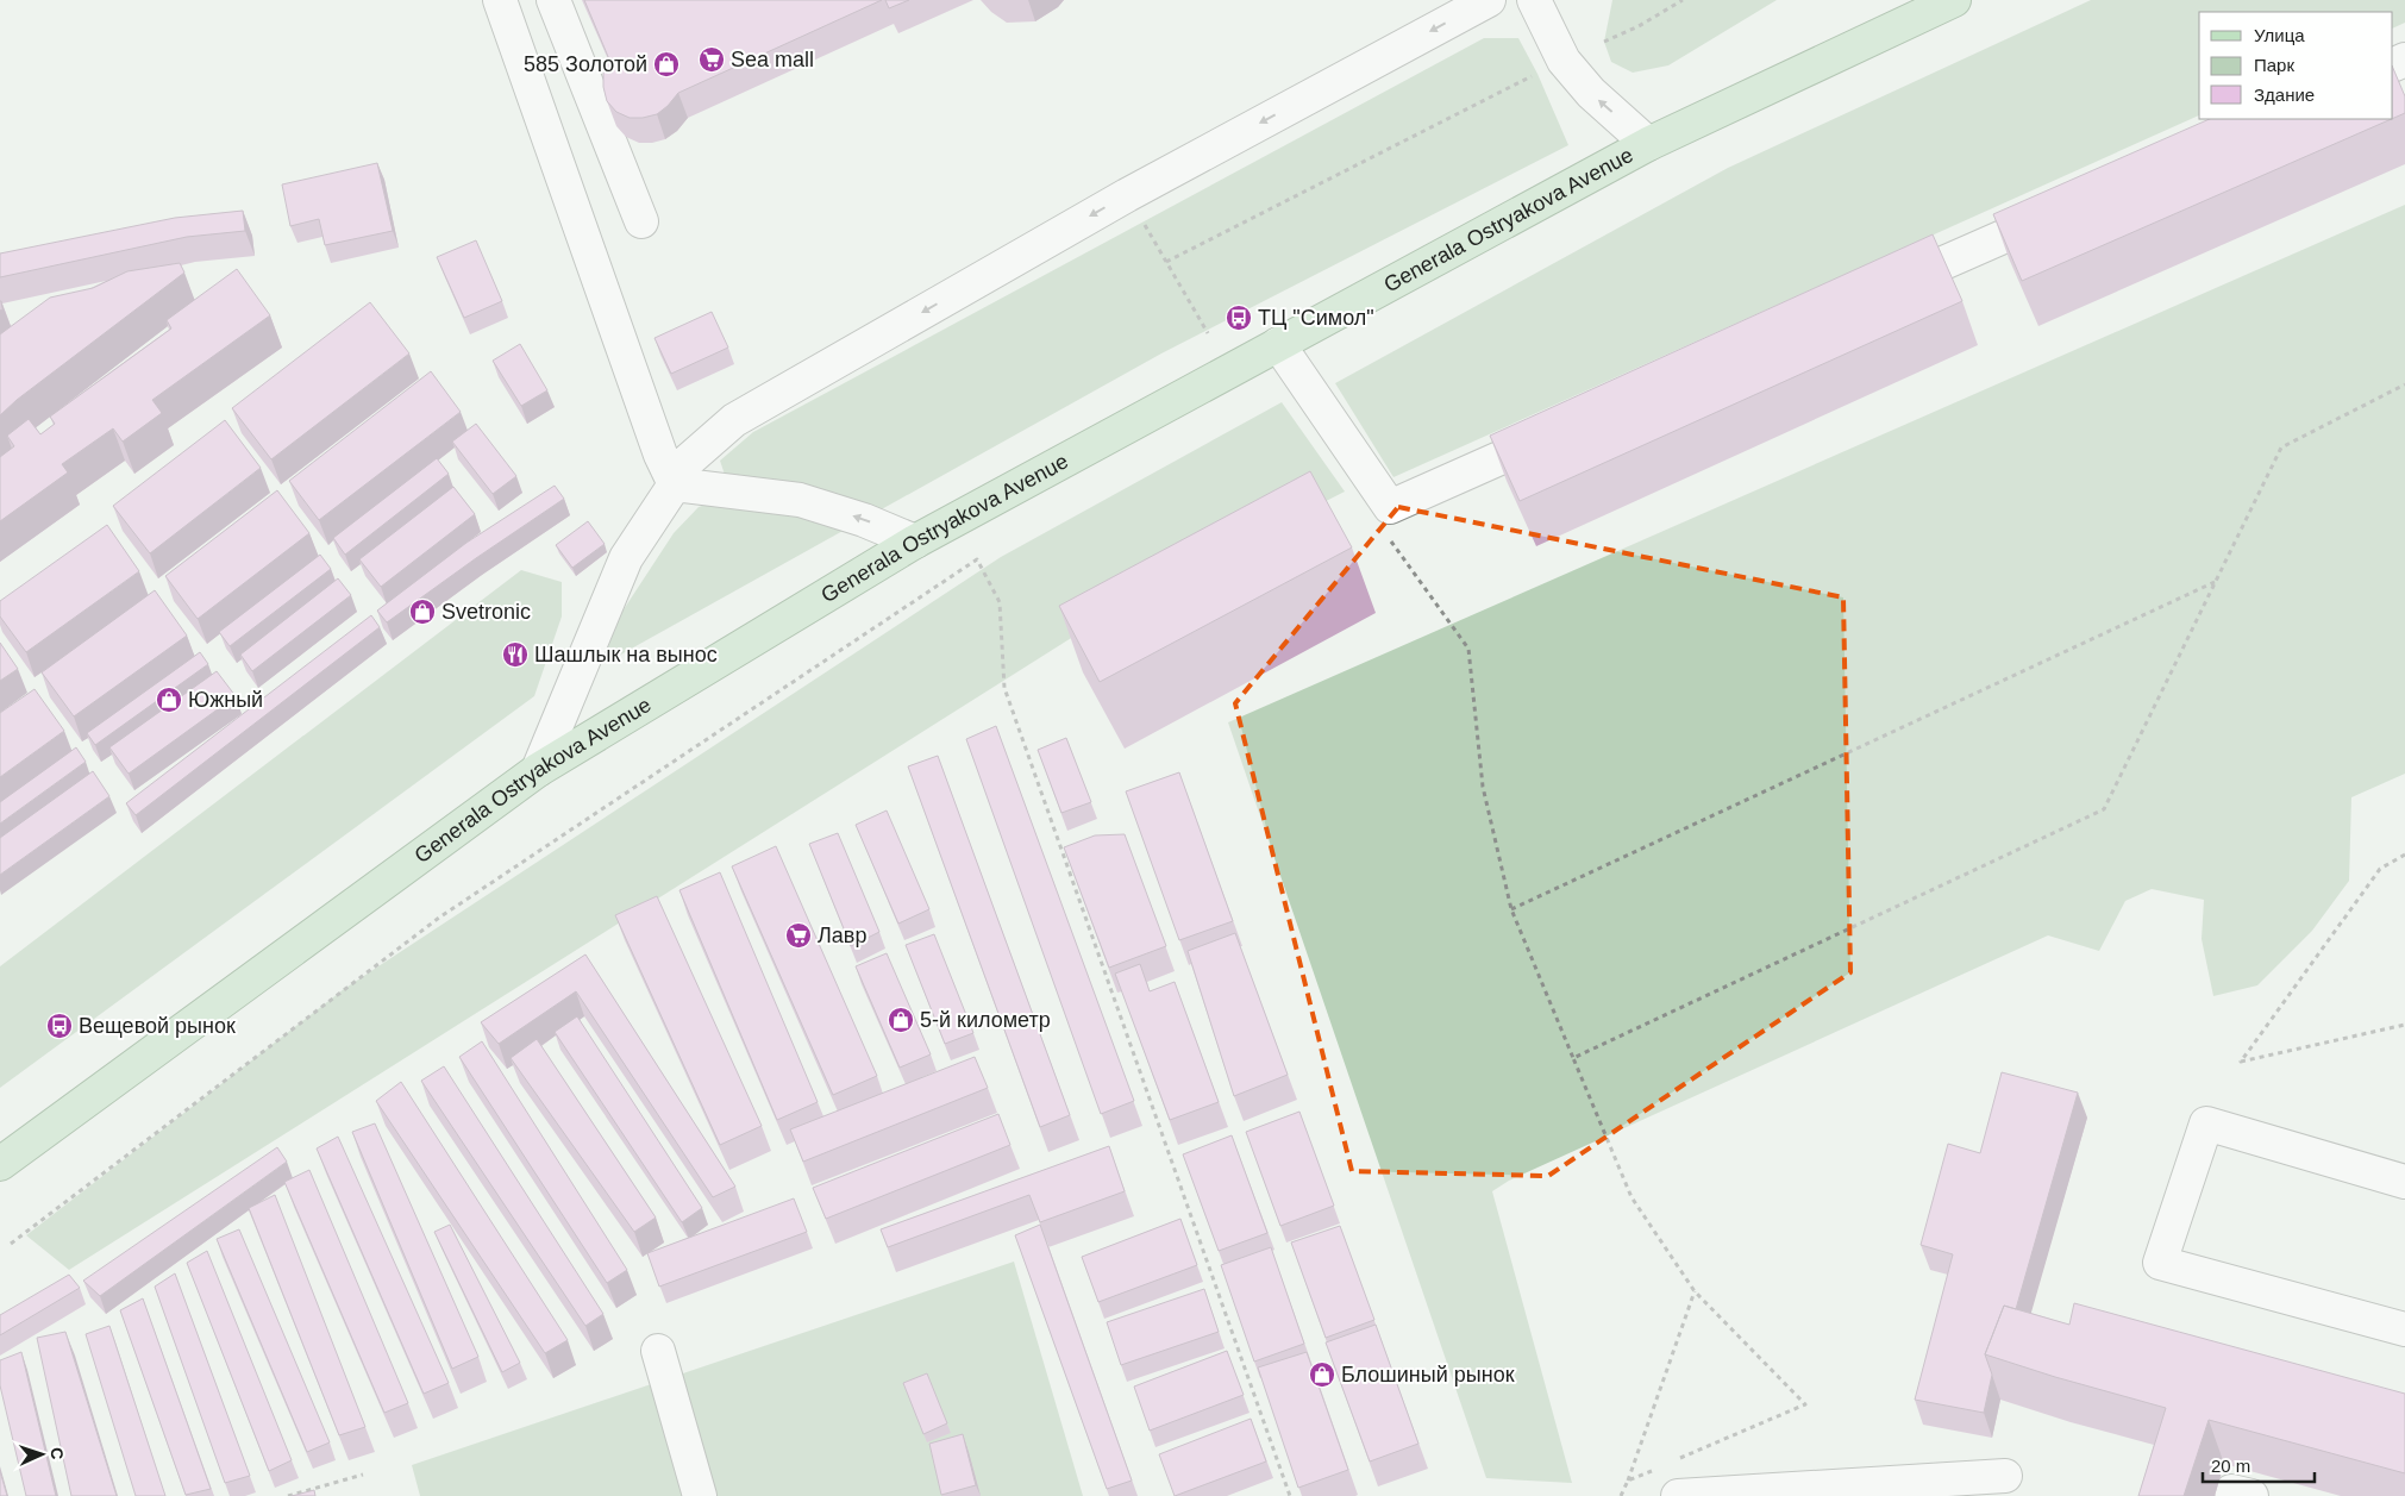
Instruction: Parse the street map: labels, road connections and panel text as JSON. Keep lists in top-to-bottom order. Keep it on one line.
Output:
{"streets":{"main road":["Generala Ostryakova Avenue"]},"places":{"supermarket":["Sea mall","Лавр"],"shop":["585 Золотой","Svetronic","Южный","5-й километр","Блошиный рынок"],"bus stop":["ТЦ \"Симол\"","Вещевой рынок"],"restaurant":["Шашлык на вынос"]},"legend":["Улица","Парк","Здание"],"scale_bar":"20 m","north":"right"}
